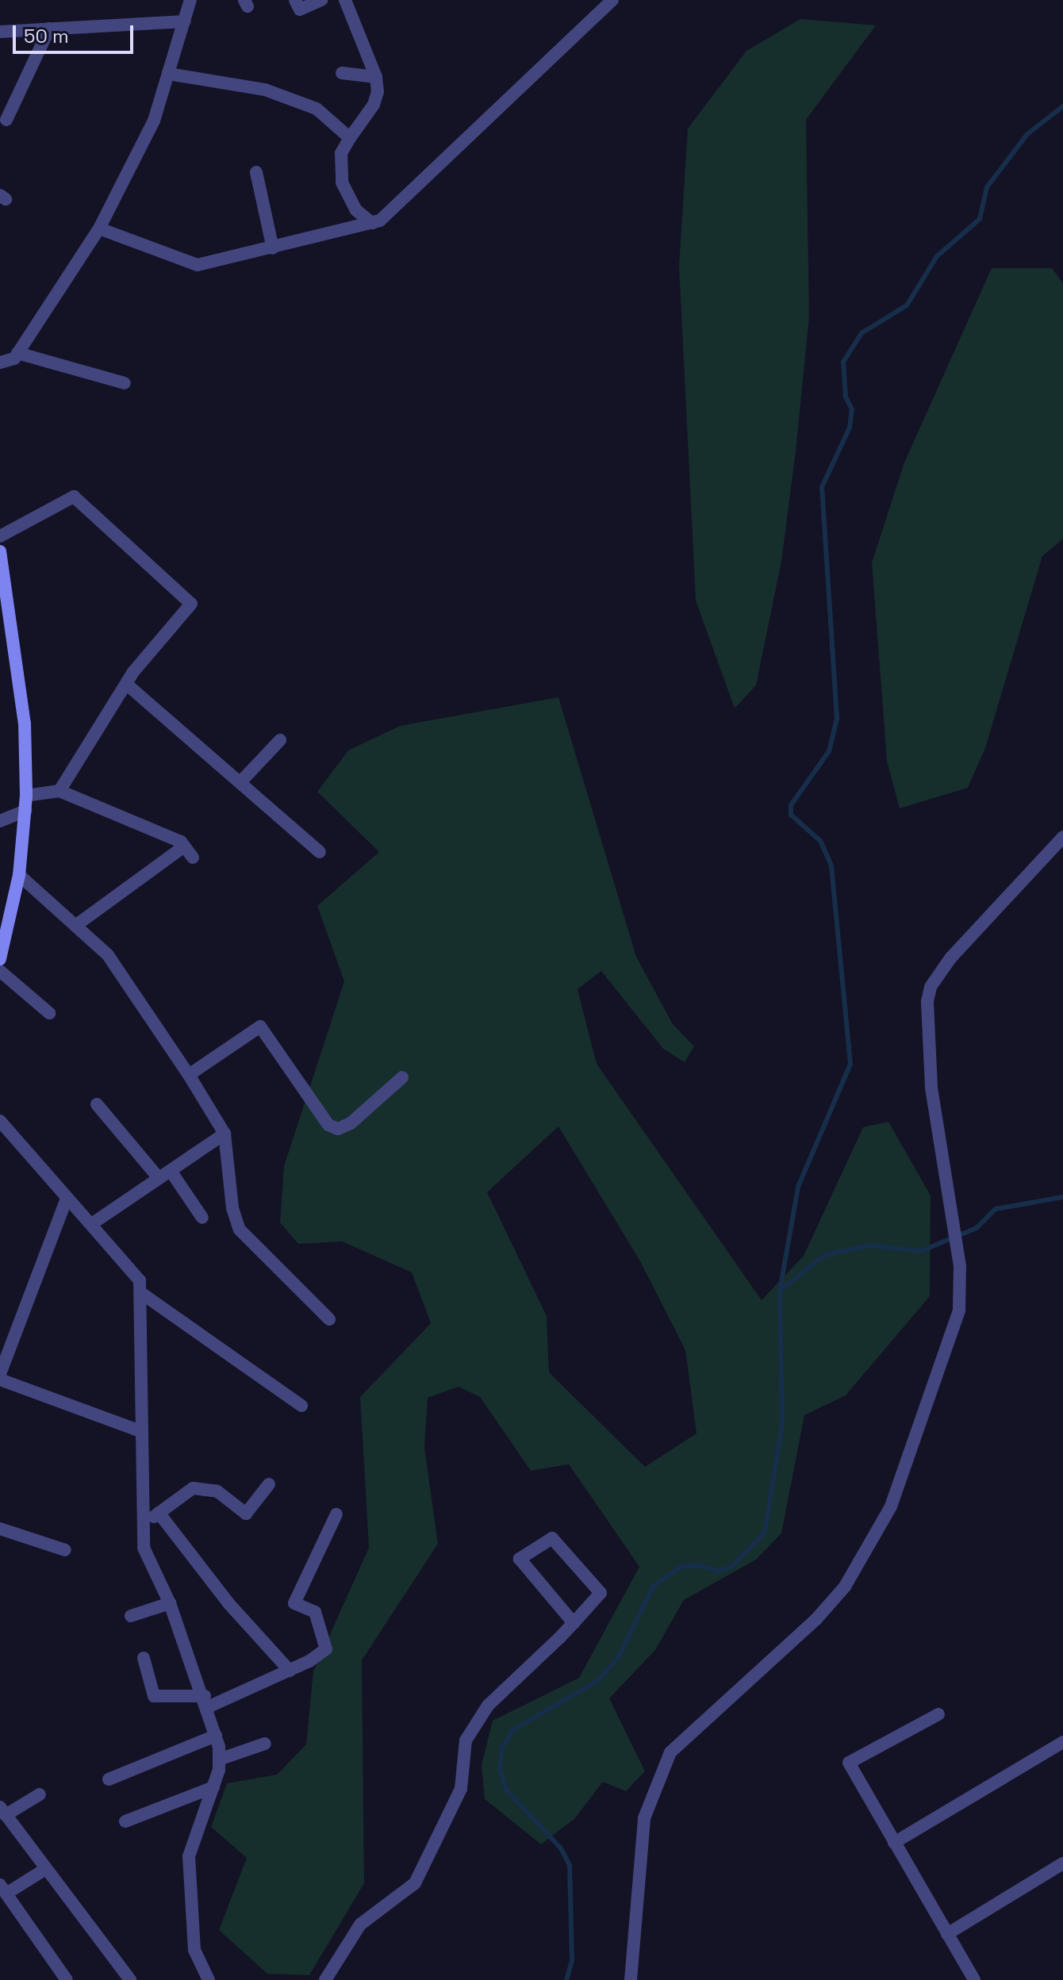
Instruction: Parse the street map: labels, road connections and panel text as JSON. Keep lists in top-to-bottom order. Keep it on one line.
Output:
{"scale_bar":"50 m"}
